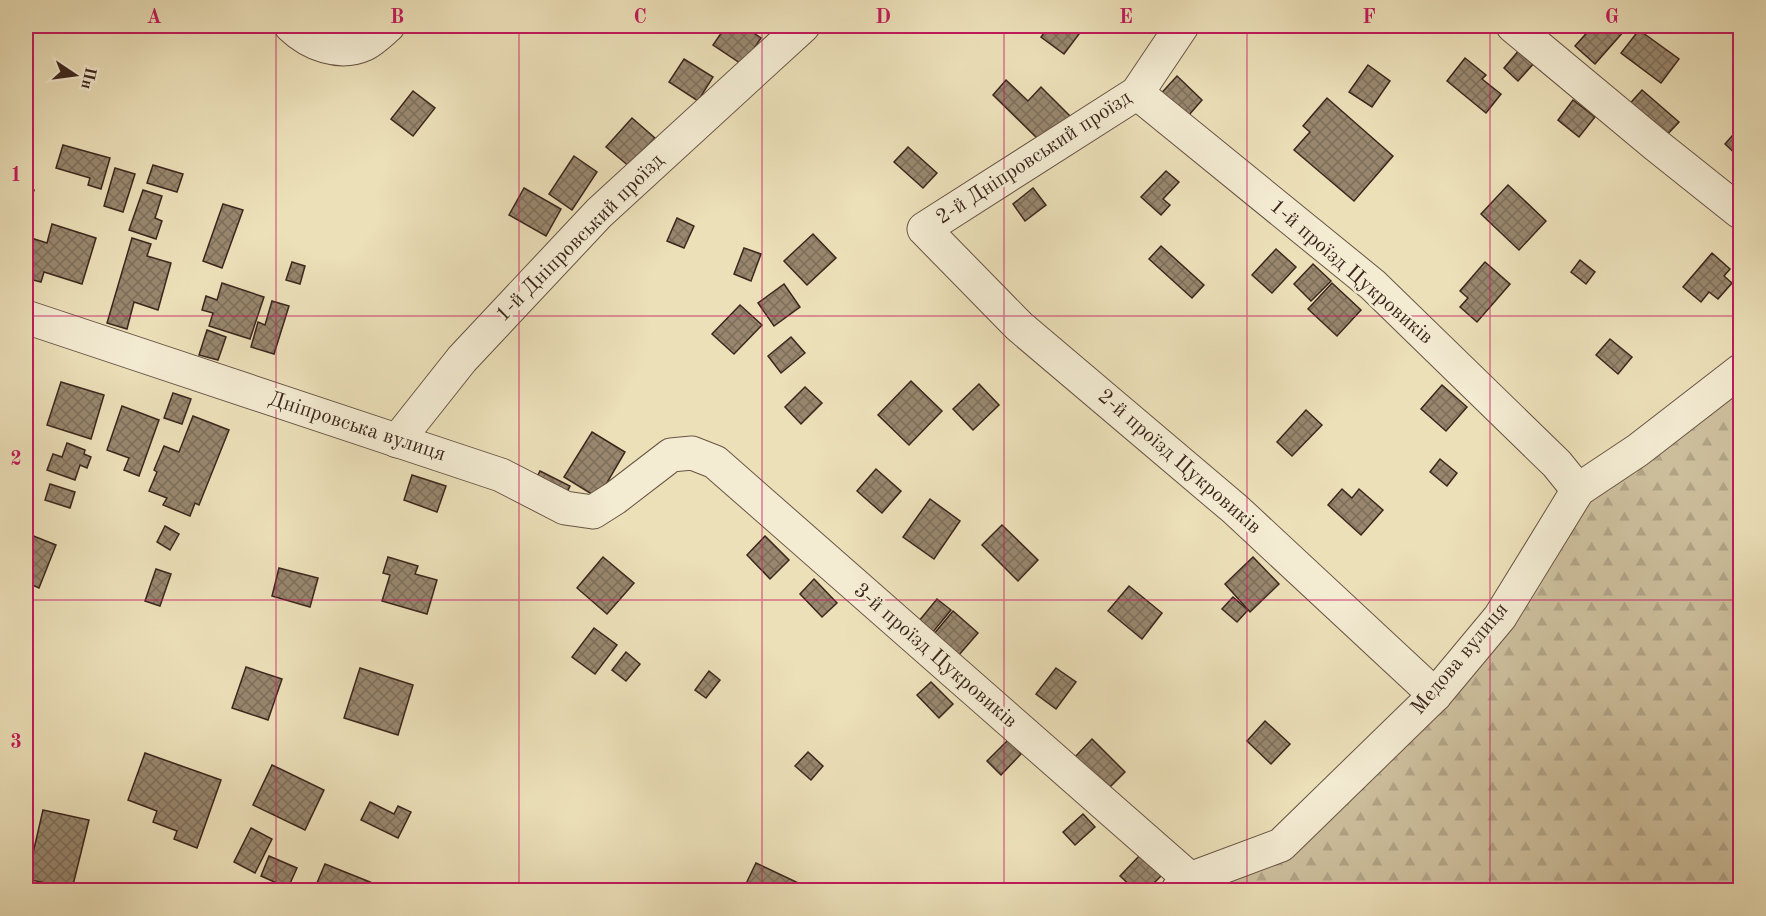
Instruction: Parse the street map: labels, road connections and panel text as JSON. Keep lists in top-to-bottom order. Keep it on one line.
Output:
{"streets":{"street":["2-й Дніпровський проїзд","1-й Дніпровський проїзд","1-й проїзд Цукровиків","Дніпровська вулиця","2-й проїзд Цукровиків","3-й проїзд Цукровиків","Медова вулиця"]},"crossings":[["2-й Дніпровський проїзд","1-й проїзд Цукровиків"],["2-й Дніпровський проїзд","2-й проїзд Цукровиків"],["1-й Дніпровський проїзд","Дніпровська вулиця"],["1-й проїзд Цукровиків","Медова вулиця"],["Дніпровська вулиця","3-й проїзд Цукровиків"],["2-й проїзд Цукровиків","Медова вулиця"],["3-й проїзд Цукровиків","Медова вулиця"]],"north":"right","grid":{"columns":["A","B","C","D","E","F","G"],"rows":["1","2","3"]}}
